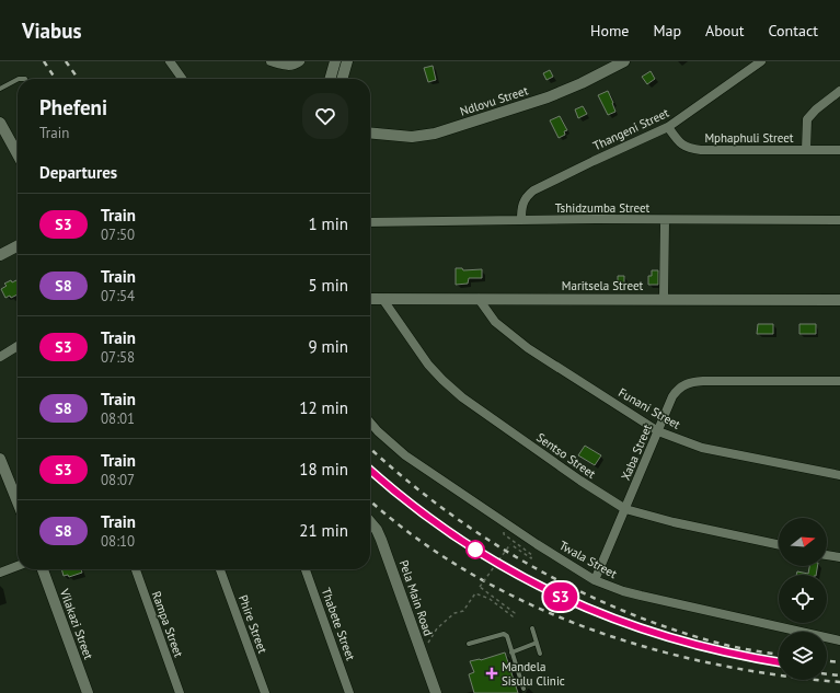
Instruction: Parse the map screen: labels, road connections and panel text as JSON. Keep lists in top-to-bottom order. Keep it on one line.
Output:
{"streets":{"street":["Ndlovu Street","Thangeni Street","Mphaphuli Street","Tshidzumba Street","Maritsela Street","Funani Street","Xaba Street","Sentso Street","Twala Street","Pela Main Road","Vilakazi Street","Rampa Street","Phire Street","Thabete Street"]},"crossings":[["Thangeni Street","Mphaphuli Street"],["Thangeni Street","Tshidzumba Street"],["Maritsela Street","Funani Street"],["Maritsela Street","Sentso Street"],["Funani Street","Xaba Street"],["Xaba Street","Sentso Street"],["Xaba Street","Twala Street"]],"places":{"health":["Mandela Sisulu Clinic"]},"north":"right","page":{"header":"Viabus","nav":["Home","Map","About","Contact"],"on_map":"S3","heading":[["Phefeni","Train"],"Departures"],"list":[{"mark":"S3","name":"Train","note":"07:50","value":"1 min"},{"mark":"S8","name":"Train","note":"07:54","value":"5 min"},{"mark":"S3","name":"Train","note":"07:58","value":"9 min"},{"mark":"S8","name":"Train","note":"08:01","value":"12 min"},{"mark":"S3","name":"Train","note":"08:07","value":"18 min"},{"mark":"S8","name":"Train","note":"08:10","value":"21 min"}]}}
